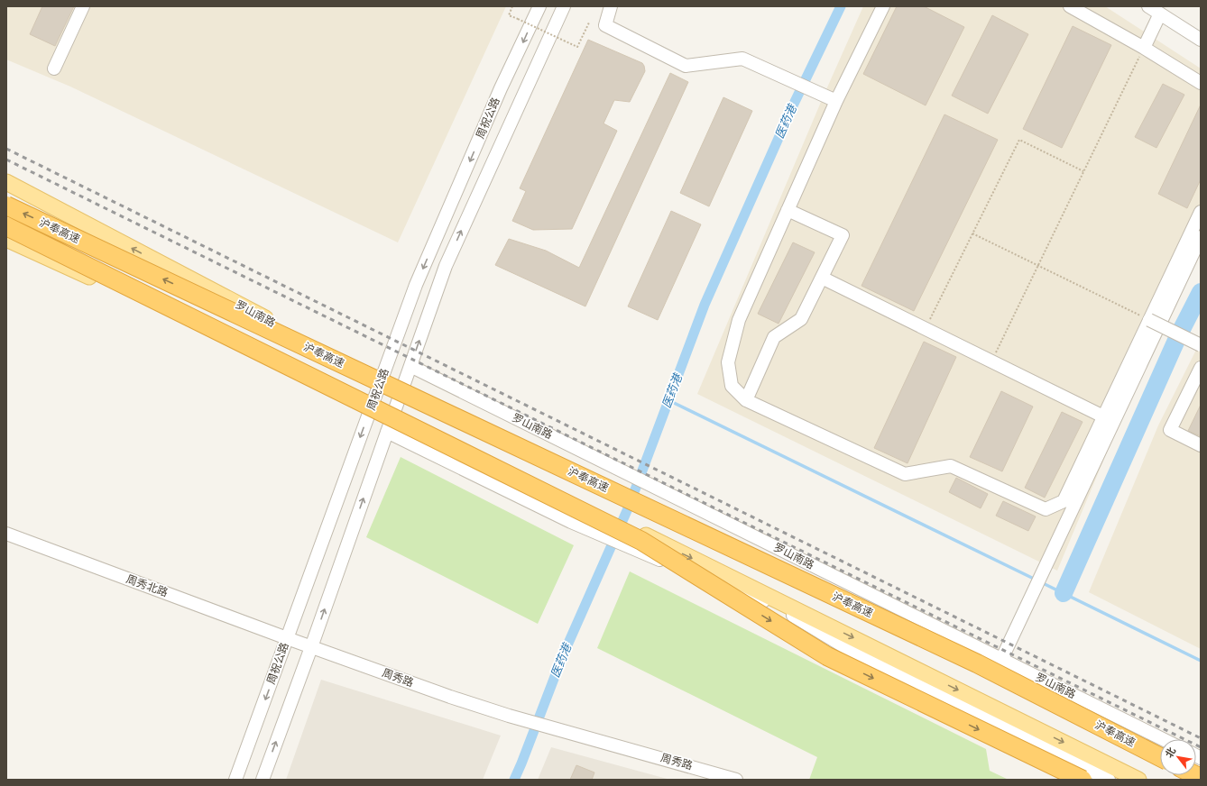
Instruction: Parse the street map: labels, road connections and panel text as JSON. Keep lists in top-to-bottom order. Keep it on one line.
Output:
{"streets":{"highway":["沪奉高速"],"main road":["罗山南路"],"street":["周祝公路","周秀北路","周秀路"]},"crossings":[["周祝公路","罗山南路"],["周祝公路","周秀北路"],["周祝公路","周秀路"],["周秀北路","周秀路"]],"water":["医药港"],"north":"top left"}
